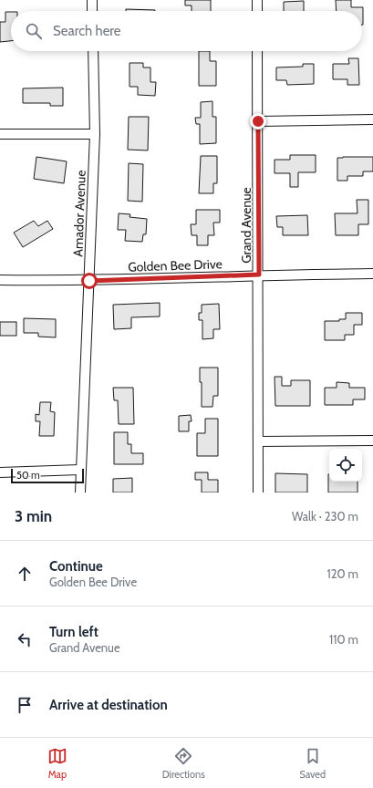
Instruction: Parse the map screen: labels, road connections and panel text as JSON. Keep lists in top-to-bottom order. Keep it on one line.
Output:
{"streets":{"street":["Amador Avenue","Grand Avenue","Golden Bee Drive"]},"crossings":[["Amador Avenue","Golden Bee Drive"],["Grand Avenue","Golden Bee Drive"]],"scale_bar":"50 m","page":{"search":"Search here","scale":"50 m","heading":["3 min","Walk · 230 m"],"list":[["Continue","Golden Bee Drive","120 m"],["Turn left","Grand Avenue","110 m"],"Arrive at destination"],"nav":["Map","Directions","Saved"]}}
